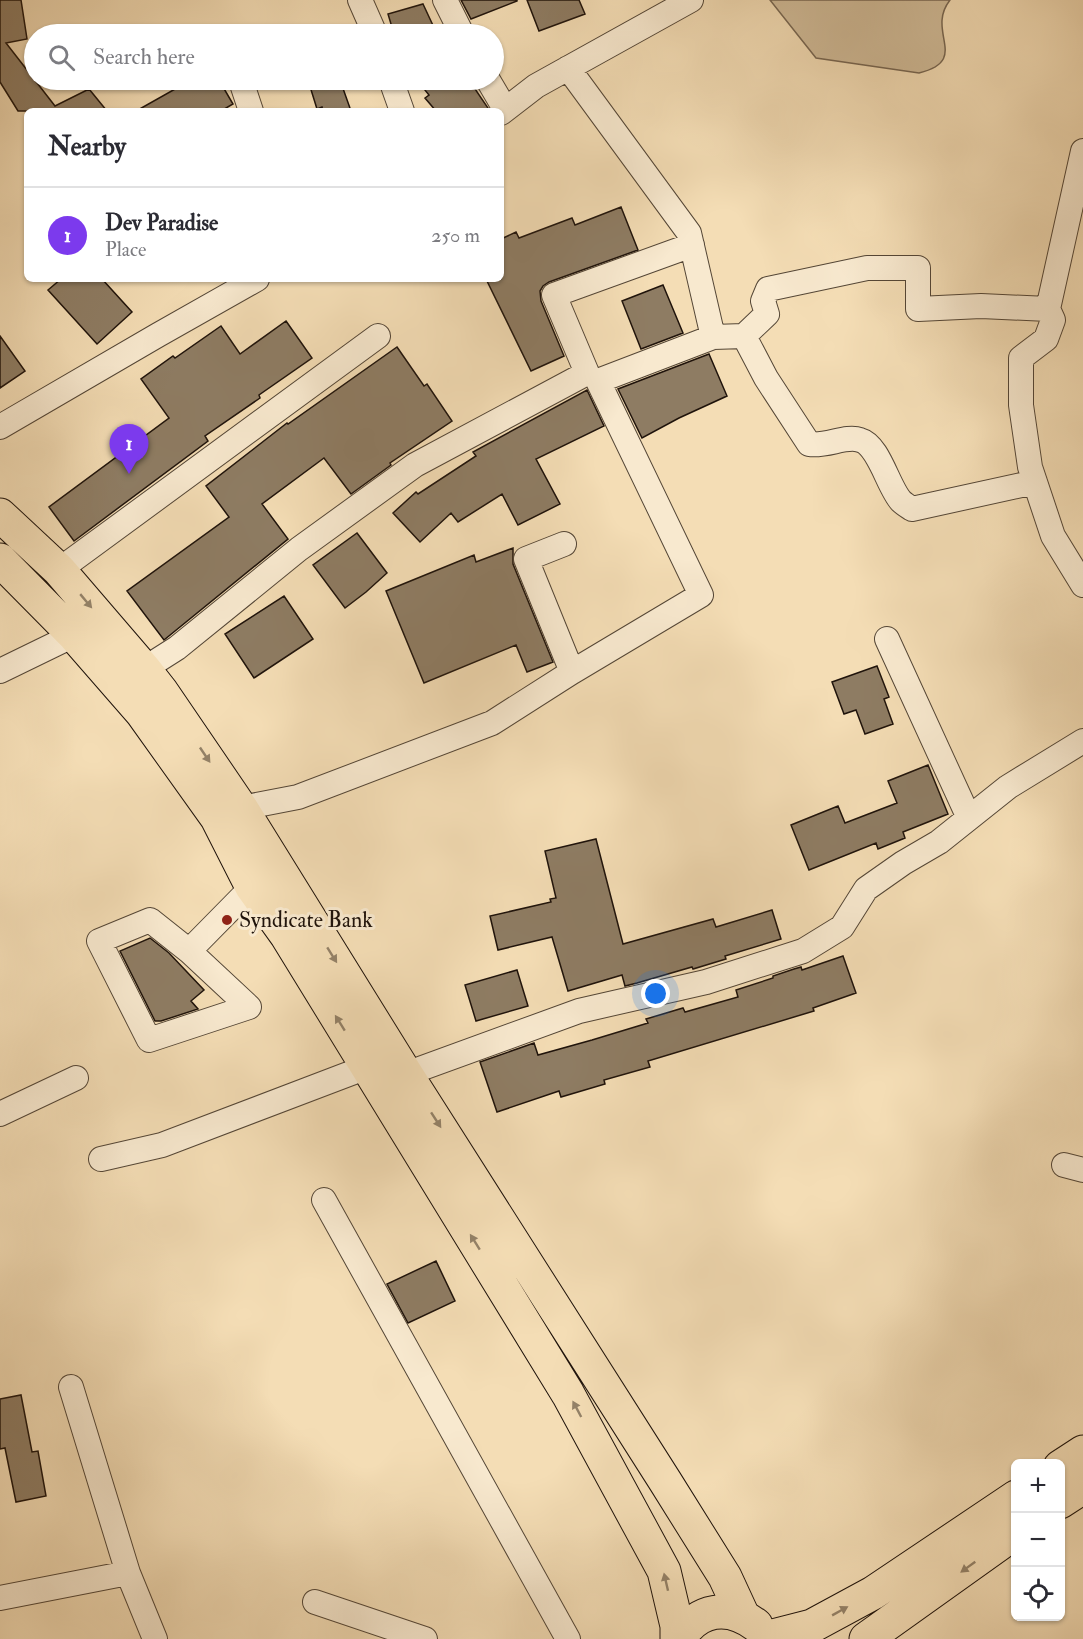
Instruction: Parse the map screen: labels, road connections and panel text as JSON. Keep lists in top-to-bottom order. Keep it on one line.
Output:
{"places":["Syndicate Bank"],"page":{"search":"Search here","heading":"Nearby","list":[{"mark":"1","name":"Dev Paradise","note":"Place","value":"250 m"}],"pins":"1","map_buttons":["+","−"]}}
